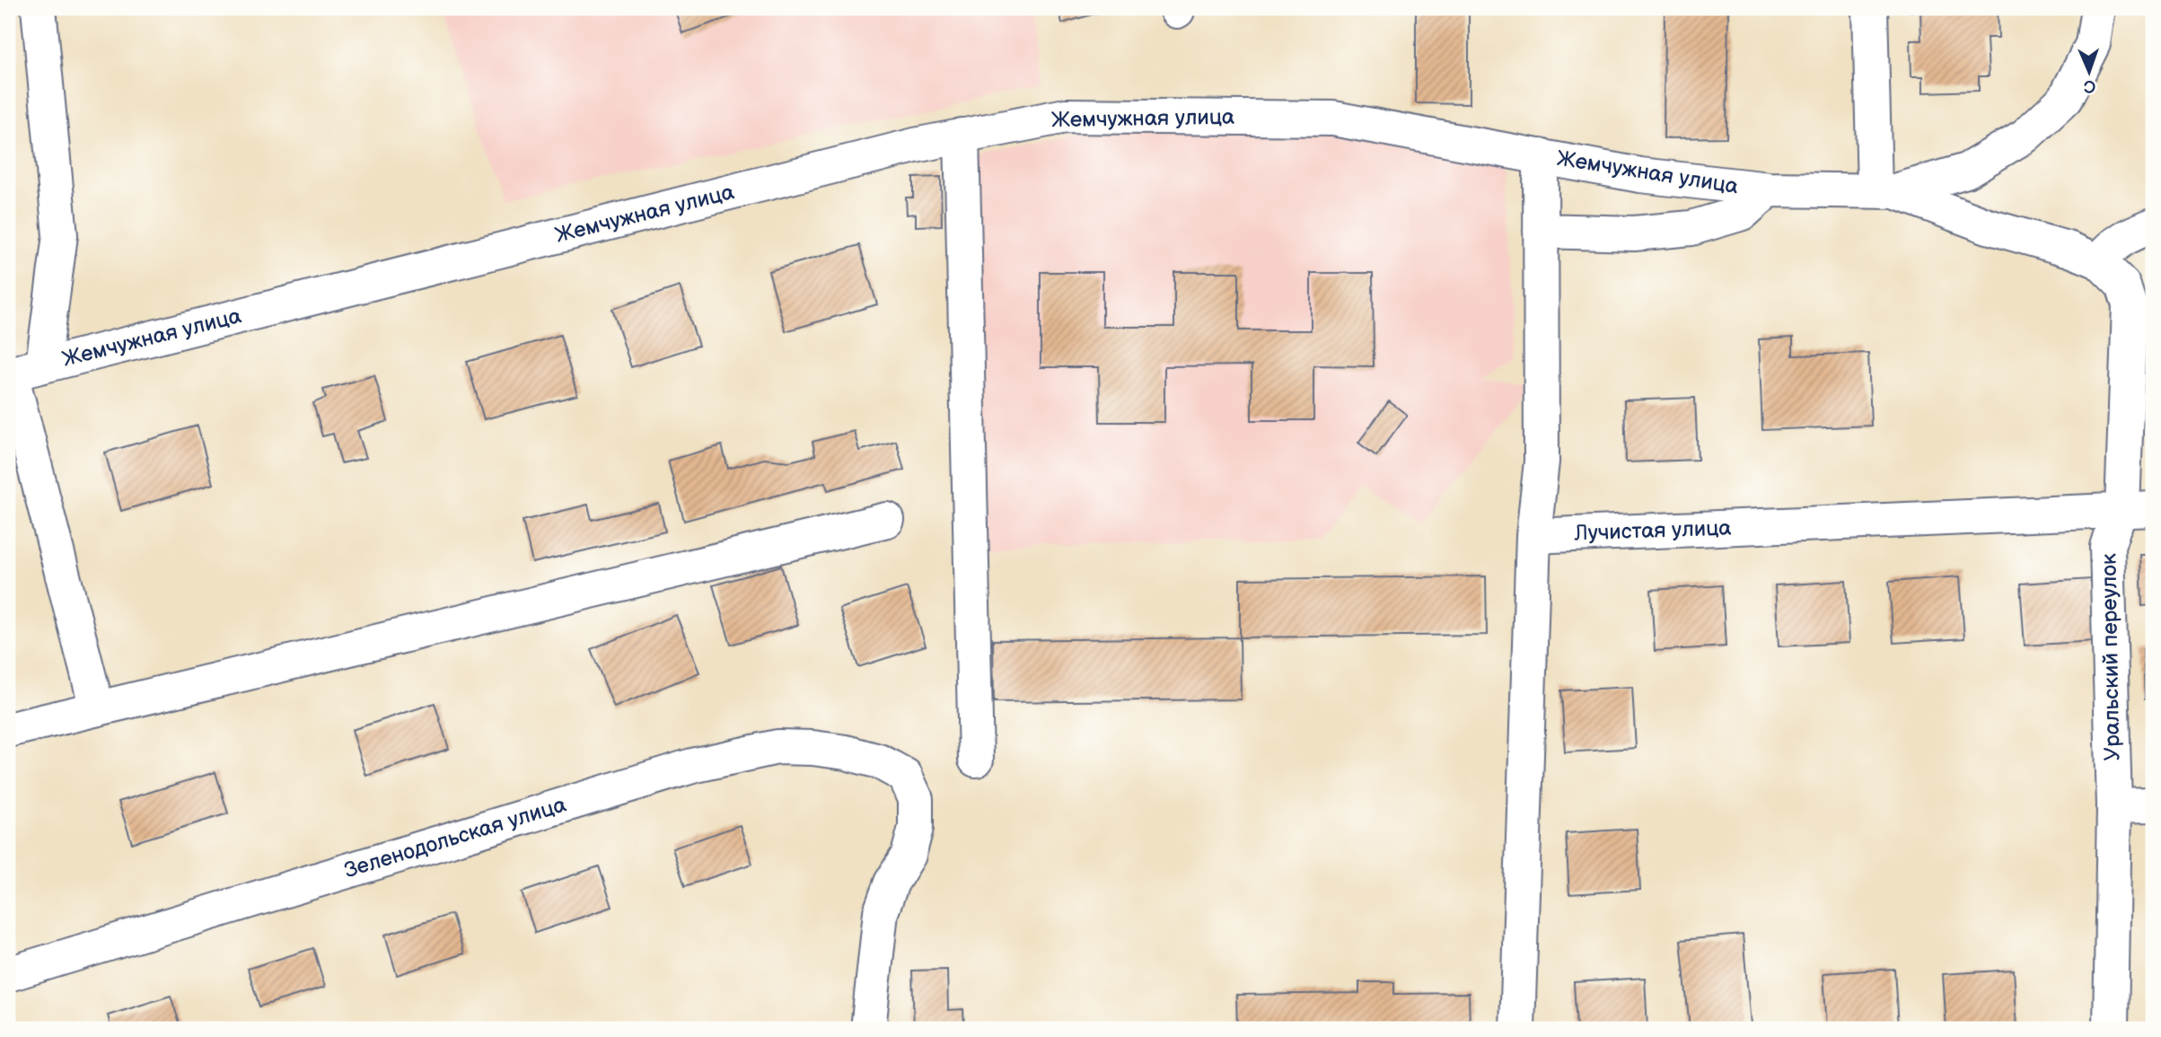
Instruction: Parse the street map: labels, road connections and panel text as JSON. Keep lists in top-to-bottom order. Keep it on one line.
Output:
{"streets":{"street":["Жемчужная улица","Лучистая улица","Уральский переулок","Зеленодольская улица"]},"crossings":[["Лучистая улица","Уральский переулок"]],"north":"bottom"}
